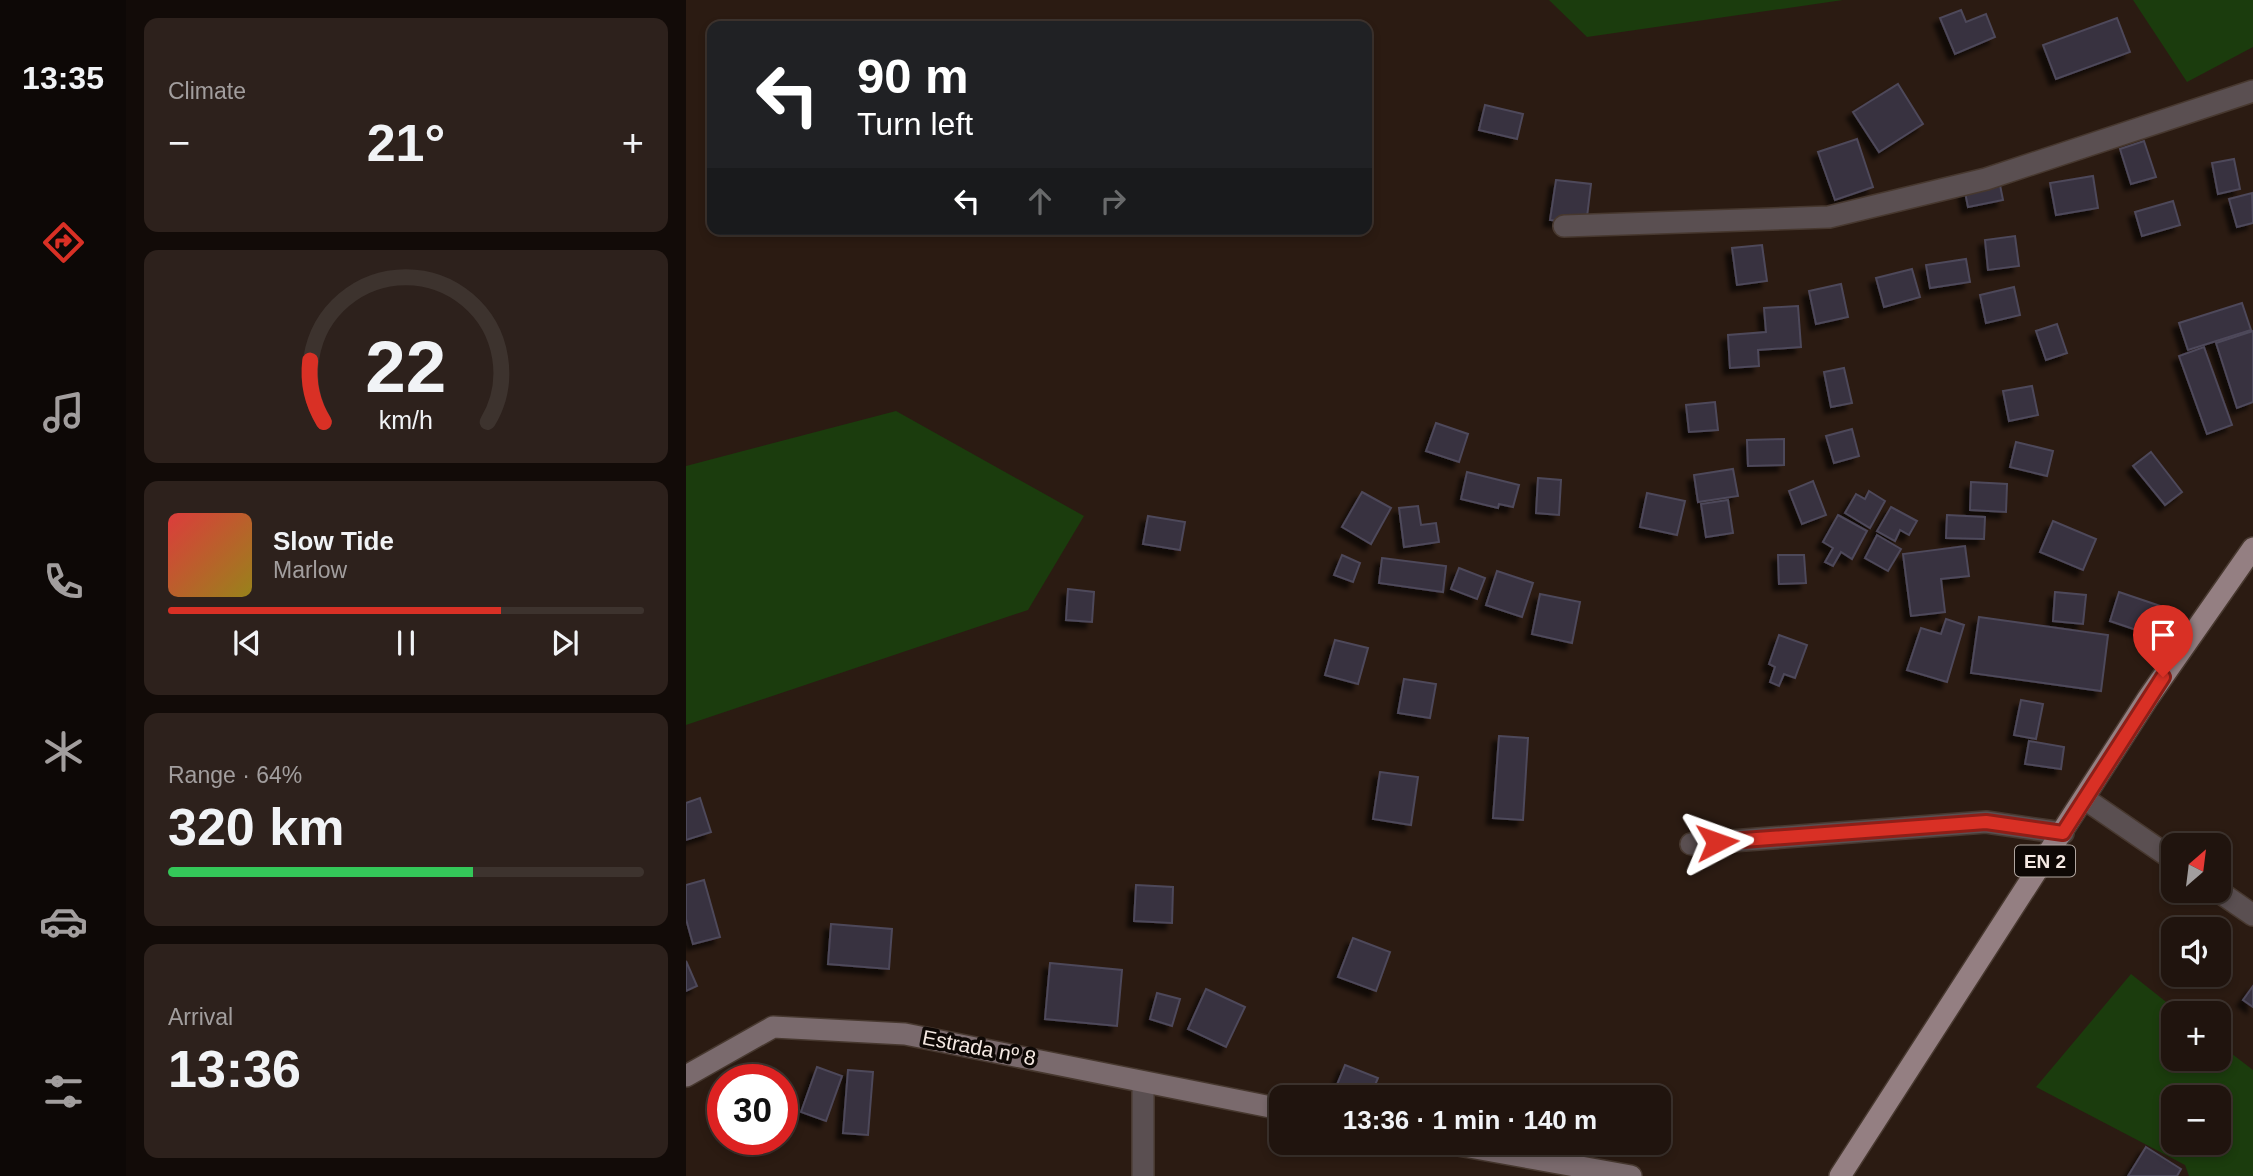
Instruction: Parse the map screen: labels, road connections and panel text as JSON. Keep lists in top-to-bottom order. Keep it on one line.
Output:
{"streets":{"main road":["EN 2","Estrada nº 8"]},"north":"top right","page":{"tabs":"13:35","tile":["Climate",["Range · 64%","320 km"],["Arrival","13:36"]],"turn":["90 m","Turn left"],"heat":["−","21°","+"],"song":["Slow Tide","Marlow"],"map_buttons":["+","−"],"limit":"30","trip":"13:36 · 1 min · 140 m","gauge":["22","km/h"]}}
